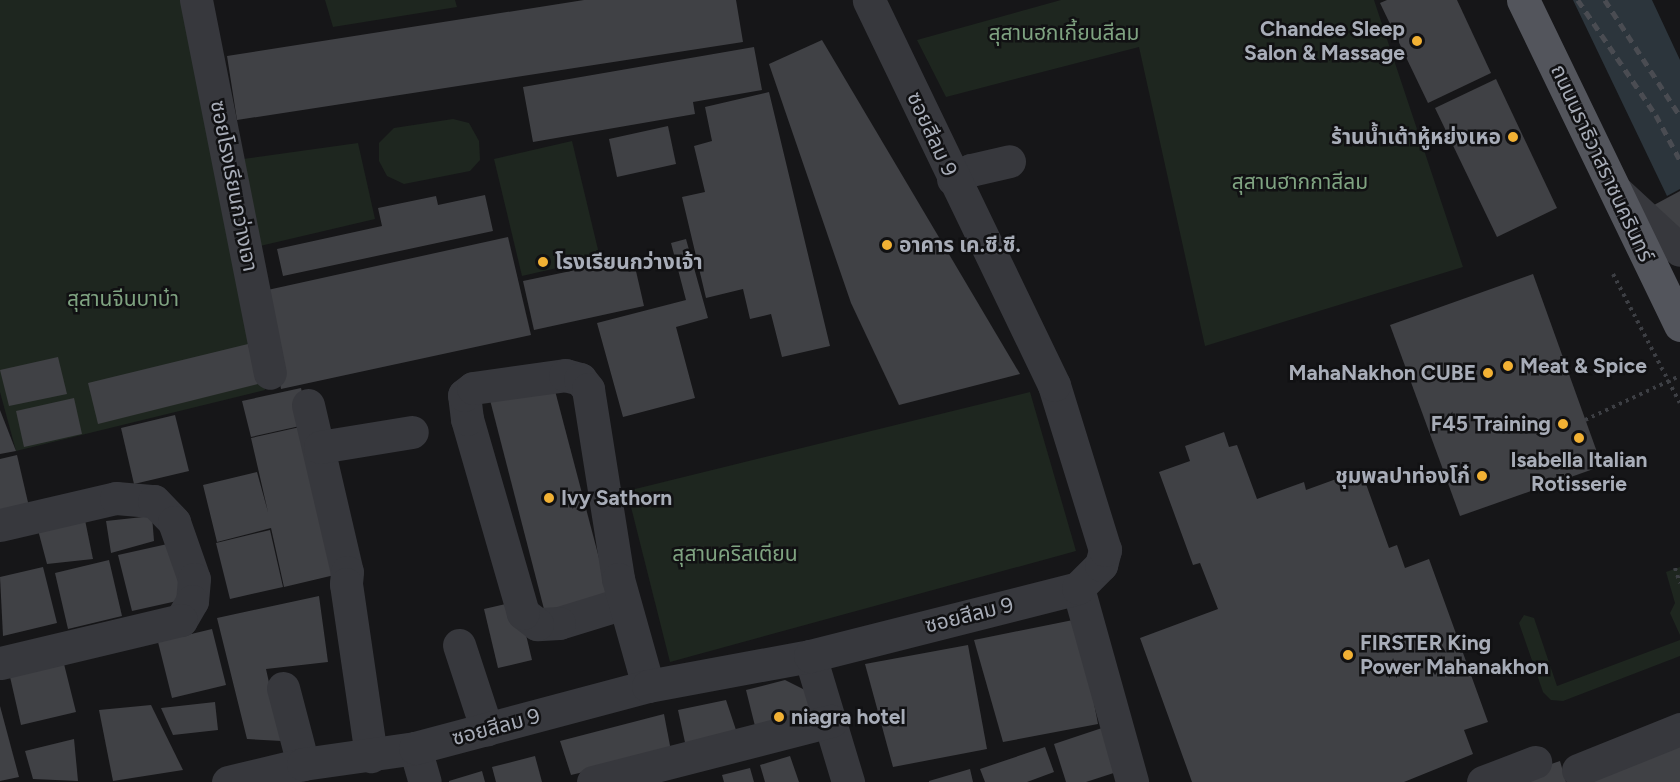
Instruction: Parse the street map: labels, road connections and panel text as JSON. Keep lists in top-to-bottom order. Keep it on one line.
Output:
{"streets":{"main road":["ถนนนราธิวาสราชนครินทร์"],"street":["ซอยสีลม 9","ซอยโรงเรียนกว่างเจา"]},"parks":["สุสานฮกเกี้ยนสีลม","สุสานฮากกาสีลม","สุสานจีนบาบ๋า","สุสานคริสเตียน"],"places":["Chandee Sleep Salon & Massage","ร้านน้ำเต้าหู้หย่งเหอ","อาคาร เค.ซี.ซี.","โรงเรียนกว่างเจ้า","Meat & Spice","MahaNakhon CUBE","F45 Training","Isabella Italian Rotisserie","ชุมพลปาท่องโก๋","Ivy Sathorn","FIRSTER King Power Mahanakhon","niagra hotel"]}
